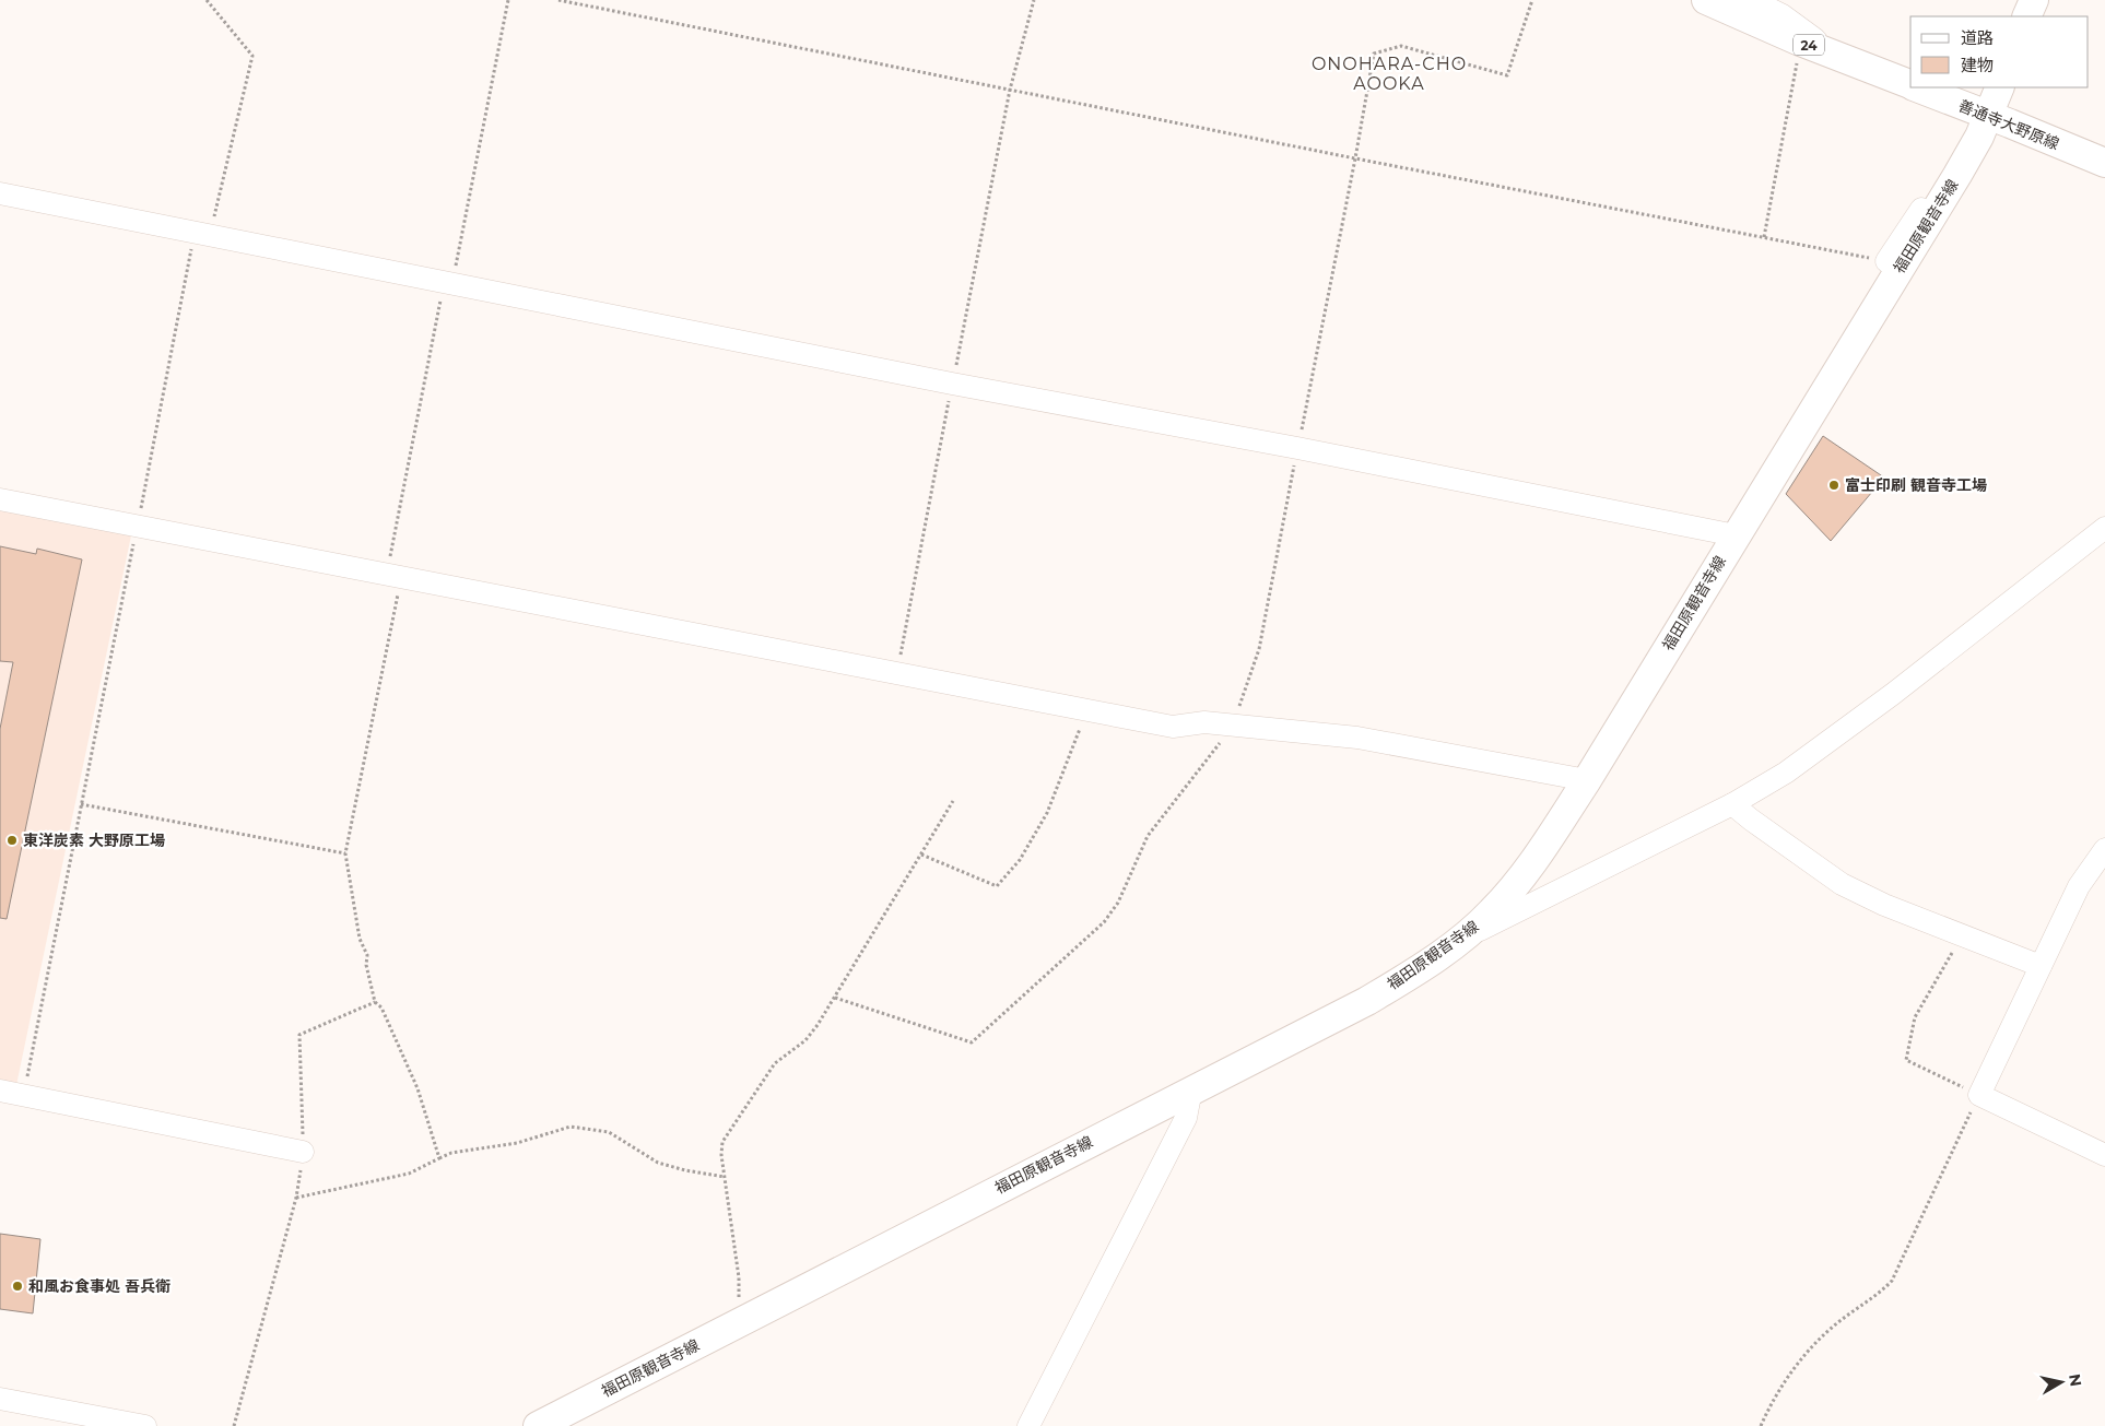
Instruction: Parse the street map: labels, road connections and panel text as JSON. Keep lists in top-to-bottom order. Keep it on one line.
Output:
{"streets":{"main road":["24","善通寺大野原線","福田原観音寺線"]},"crossings":[["善通寺大野原線","福田原観音寺線"]],"districts":["ONOHARA-CHO AOOKA"],"places":["富士印刷 観音寺工場","東洋炭素 大野原工場","和風お食事処 吾兵衛"],"legend":["道路","建物"],"north":"right"}
